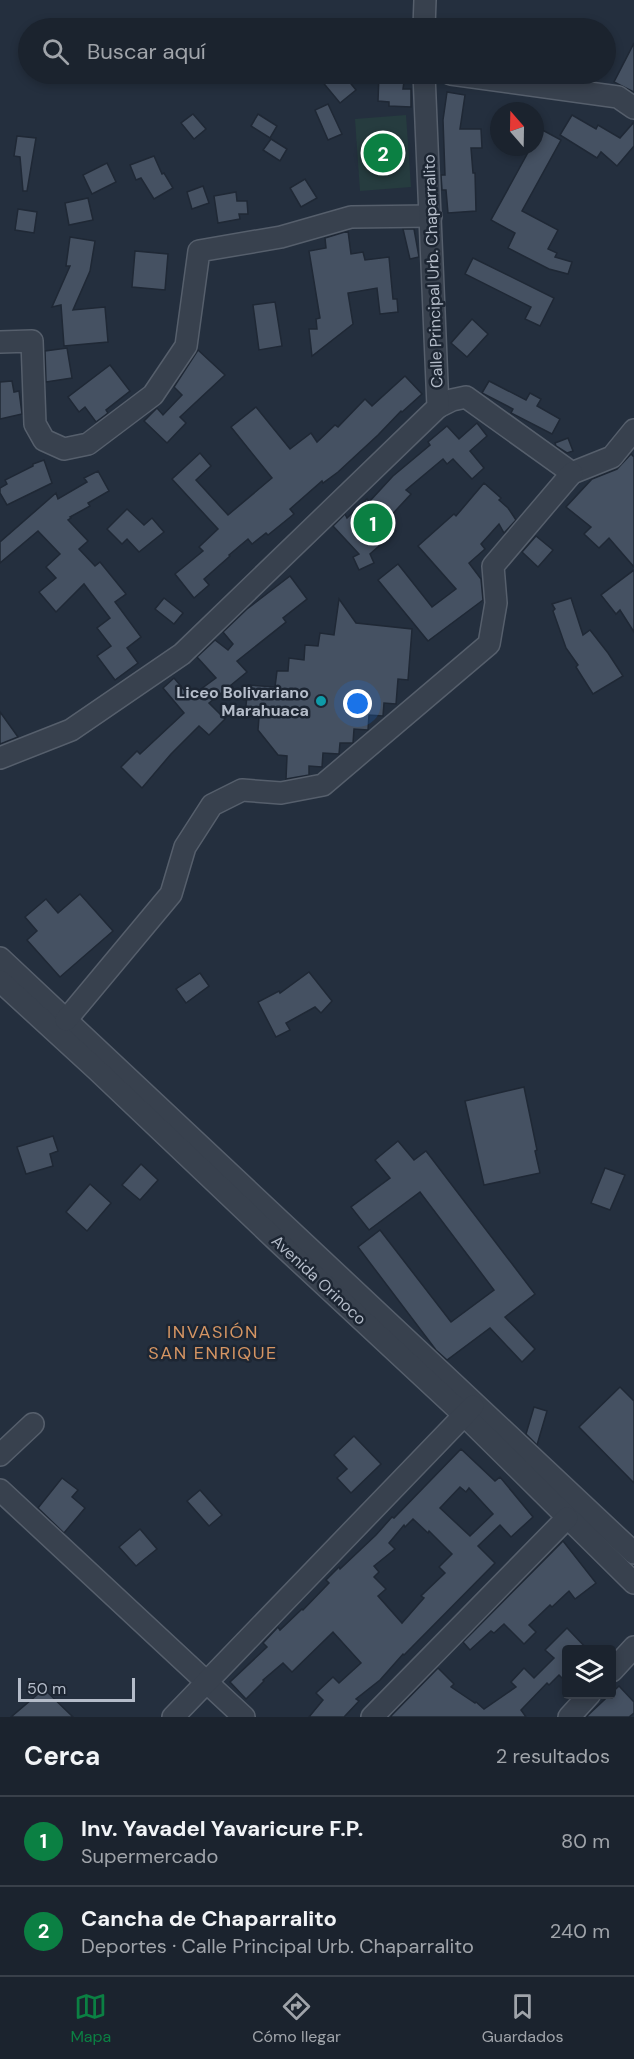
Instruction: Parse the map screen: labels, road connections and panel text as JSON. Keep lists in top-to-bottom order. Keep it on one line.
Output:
{"streets":{"street":["Calle Principal Urb. Chaparralito","Avenida Orinoco"]},"districts":["INVASIÓN SAN ENRIQUE"],"places":["Liceo Bolivariano Marahuaca"],"scale_bar":"50 m","north":"top","page":{"search":"Buscar aquí","pins":["2","1"],"scale":"50 m","heading":["Cerca","2 resultados"],"list":[{"mark":"1","name":"Inv. Yavadel Yavaricure F.P.","note":"Supermercado","value":"80 m"},{"mark":"2","name":"Cancha de Chaparralito","note":"Deportes · Calle Principal Urb. Chaparralito","value":"240 m"}],"nav":["Mapa","Cómo llegar","Guardados"]}}
